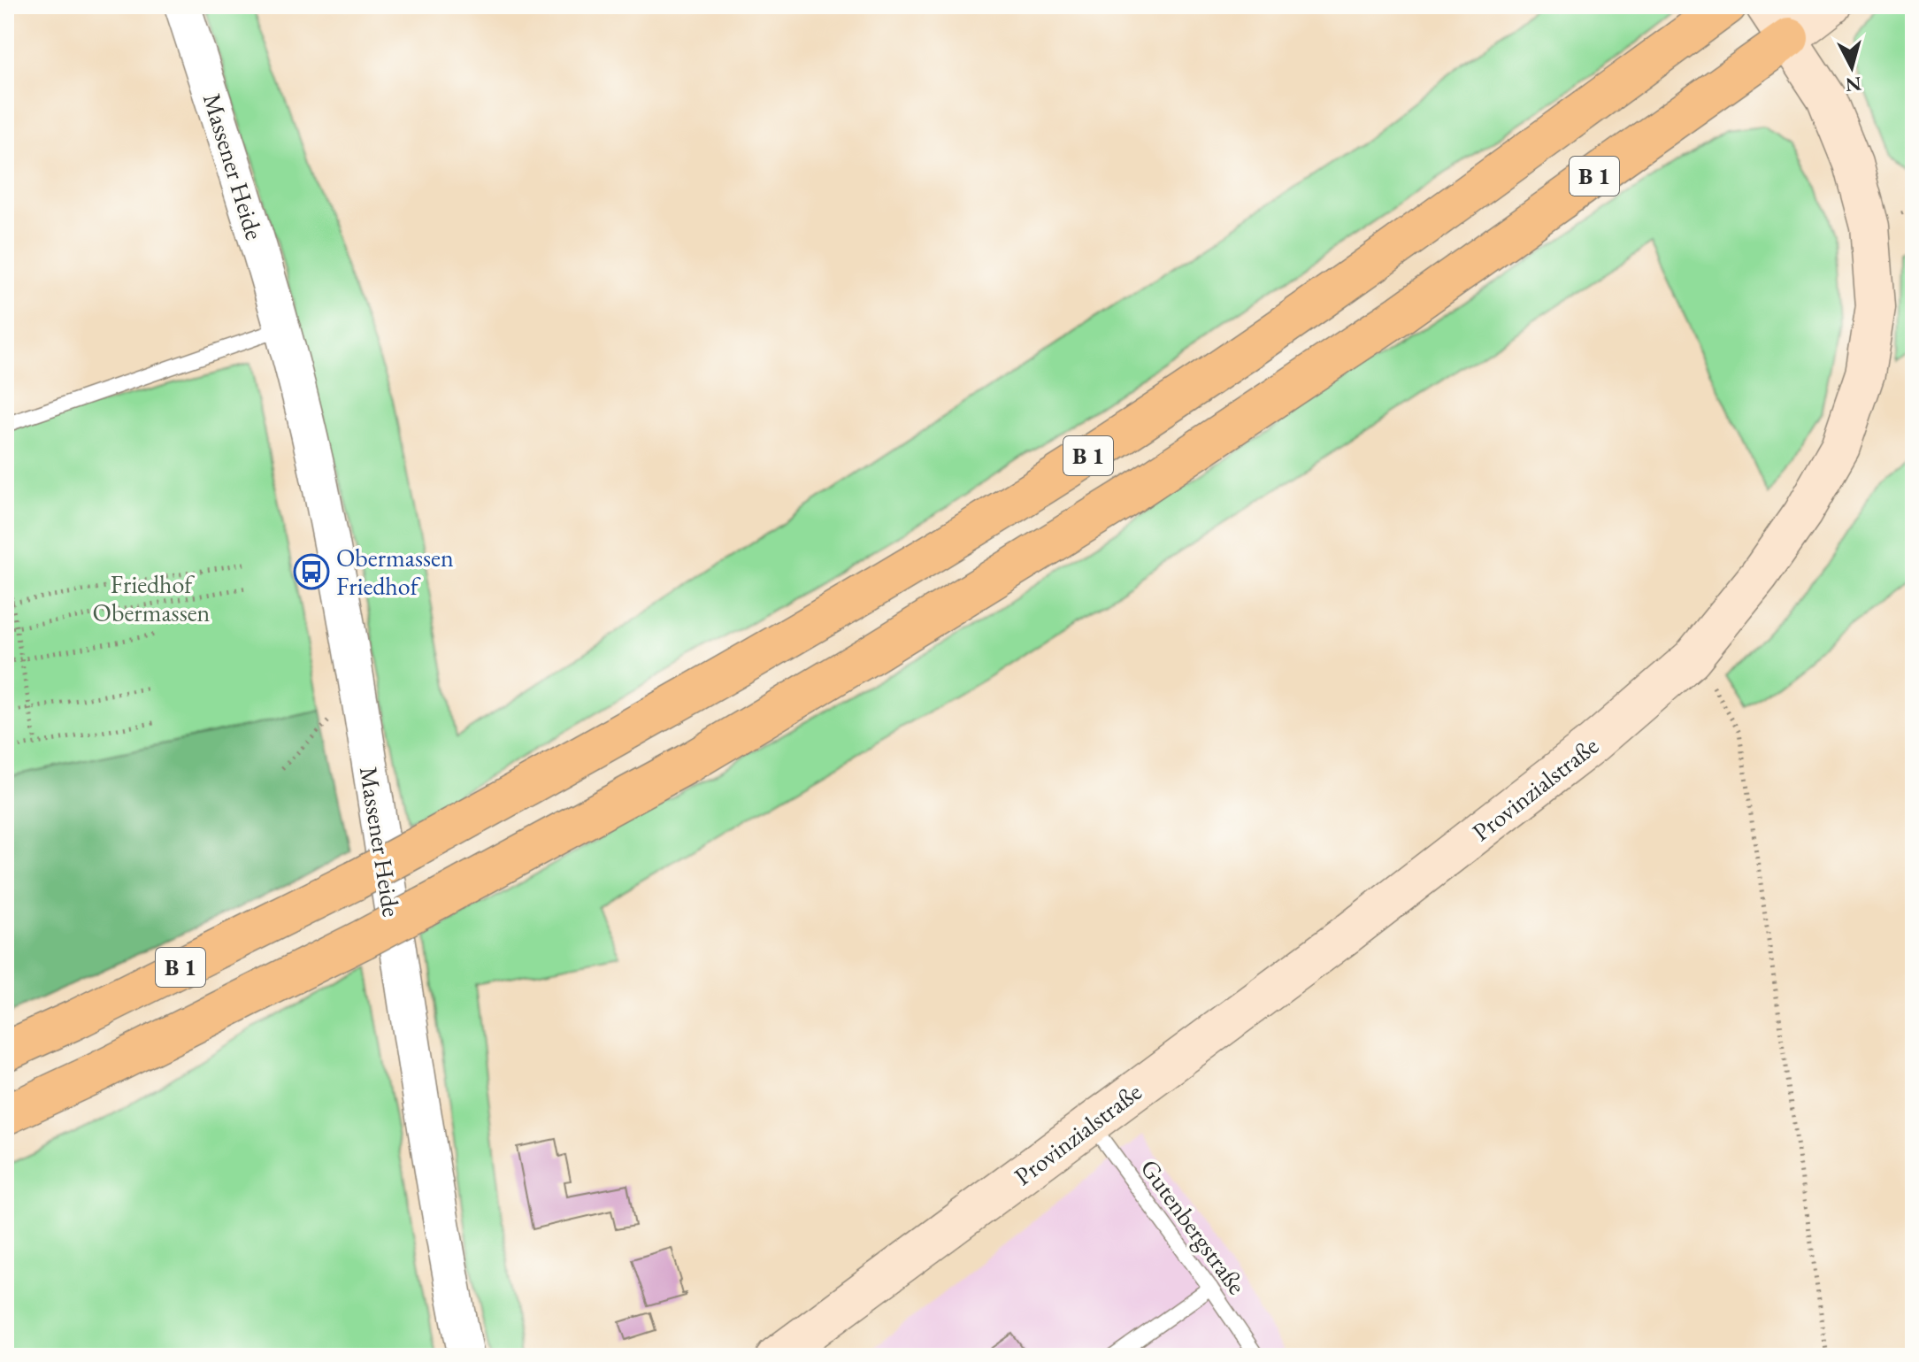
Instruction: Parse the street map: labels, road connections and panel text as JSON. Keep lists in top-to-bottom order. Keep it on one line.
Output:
{"streets":{"main road":["B 1","Provinzialstraße"],"street":["Massener Heide"],"lane":["Gutenbergstraße"]},"crossings":[["B 1","Provinzialstraße"],["Provinzialstraße","Gutenbergstraße"]],"parks":["Friedhof Obermassen"],"places":{"bus stop":["Obermassen Friedhof"]},"north":"bottom"}
